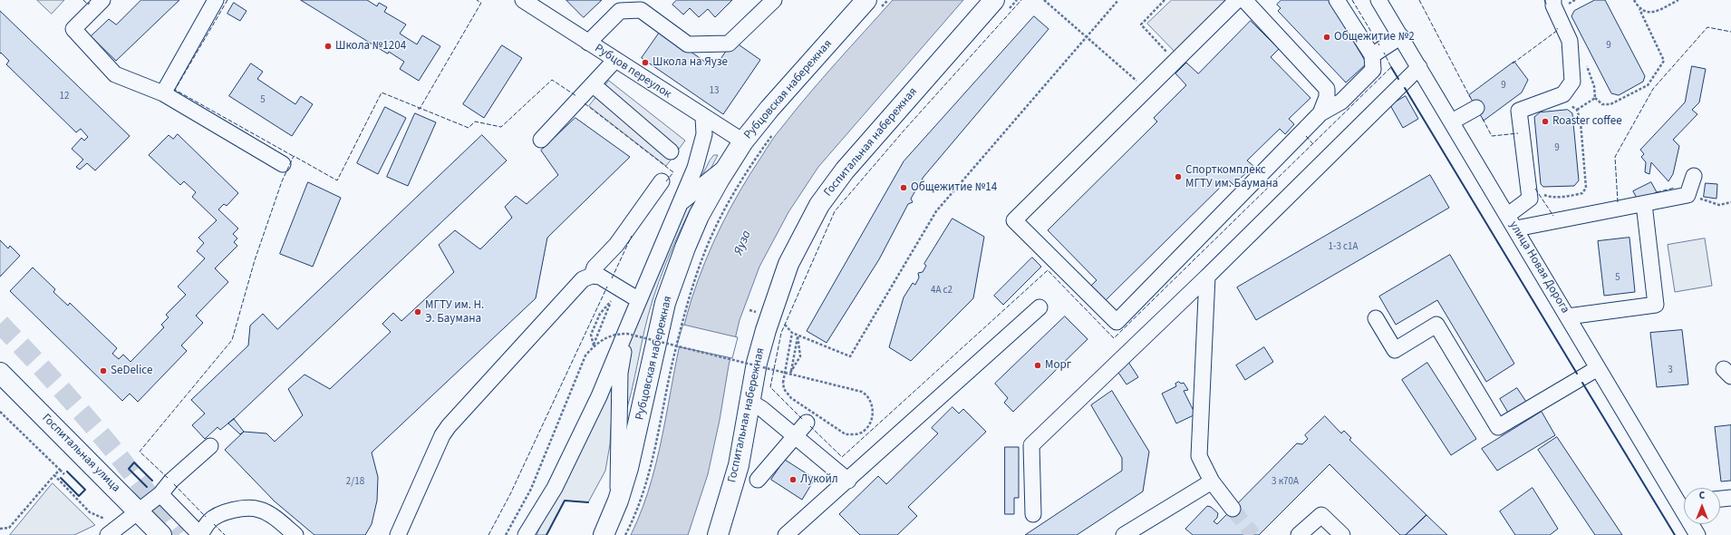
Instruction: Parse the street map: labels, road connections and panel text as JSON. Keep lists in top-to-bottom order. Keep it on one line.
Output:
{"streets":{"main road":["Рубцовская набережная","Госпитальная набережная","Госпитальная улица"],"street":["Рубцов переулок","улица Новая Дорога"]},"crossings":[["Рубцов переулок","Рубцовская набережная"]],"water":["Яуза"],"places":["Общежитие №2","Школа №1204","Школа на Яузе","Roaster coffee","Спорткомплекс МГТУ им. Баумана","Общежитие №14","МГТУ им. Н. Э. Баумана","Морг","SeDelice","Лукойл"],"house_numbers":["9","9","13","12","5","9","1-3 с1А","5","4А с2","3","2/18","3 к70А"],"north":"top"}
